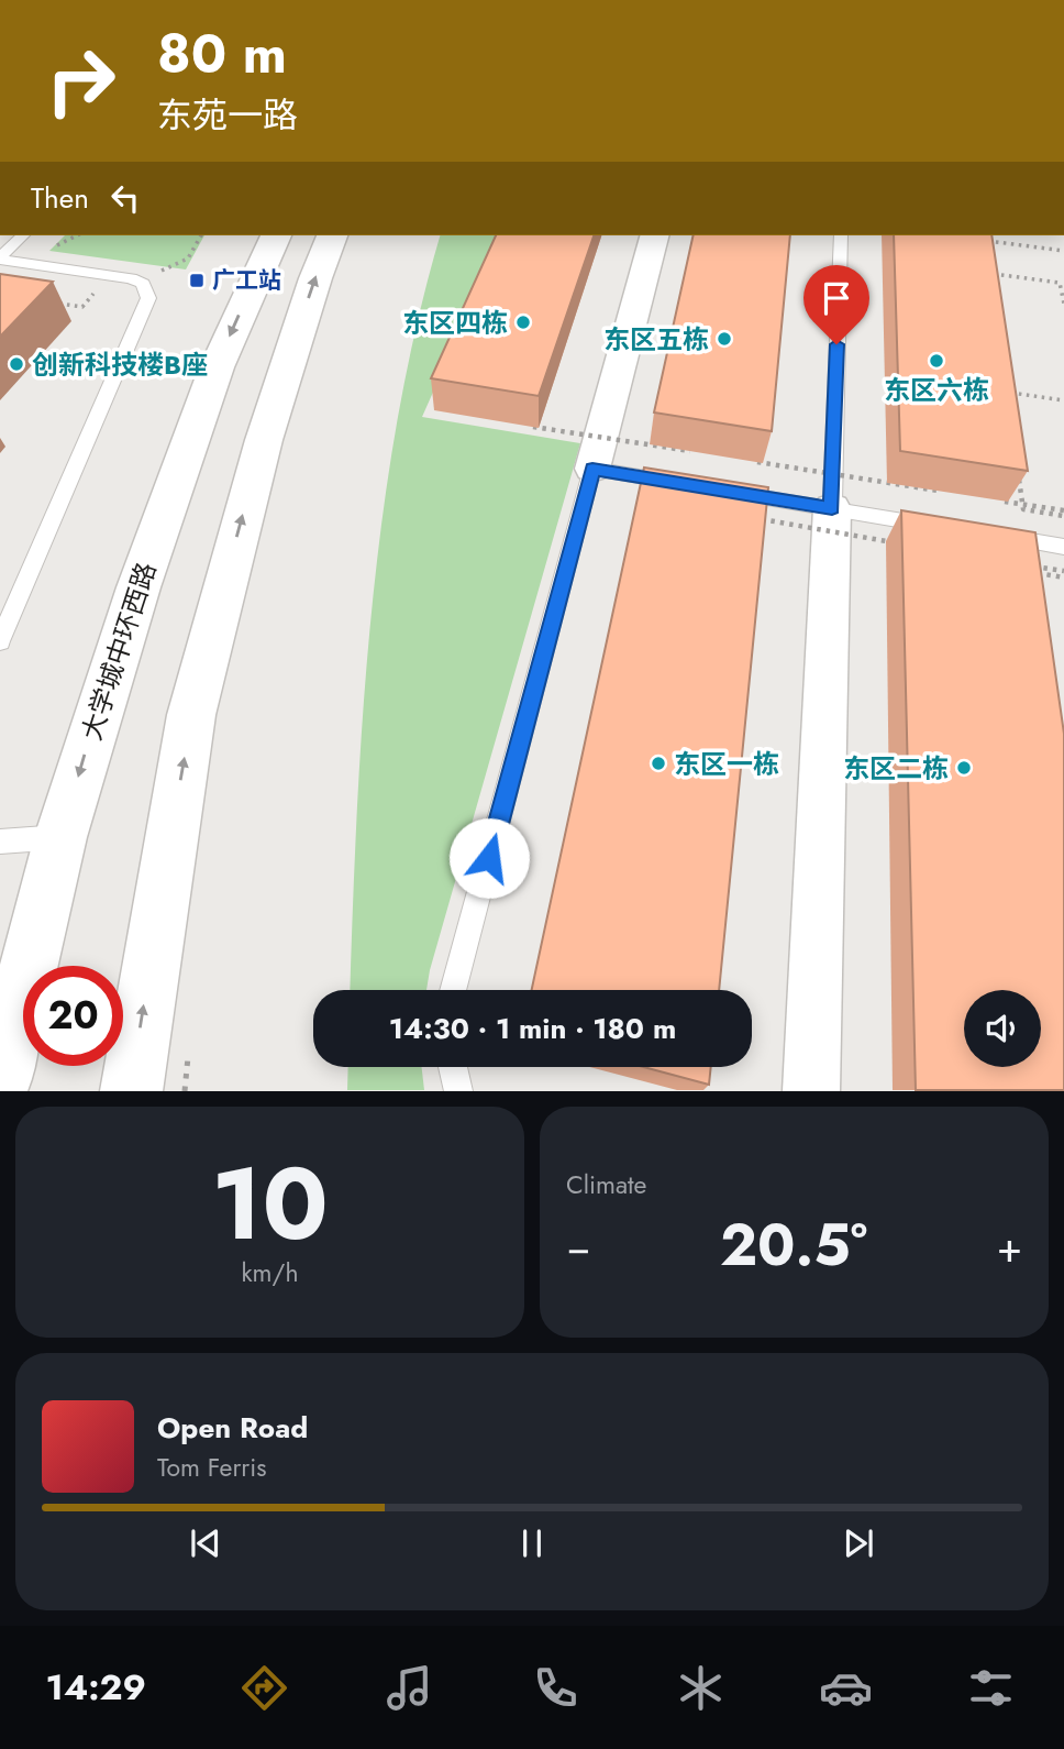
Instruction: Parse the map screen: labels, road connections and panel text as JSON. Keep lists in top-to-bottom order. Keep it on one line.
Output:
{"streets":{"main road":["大学城中环西路"]},"places":{"transit":["广工站"],"other":["东区四栋","东区五栋","东区六栋","创新科技楼B座","东区一栋","东区二栋"]},"page":{"turn":["80 m","东苑一路"],"then":"Then","limit":"20","trip":"14:30 · 1 min · 180 m","tile":[["10","km/h"],"Climate"],"heat":["−","20.5°","+"],"song":["Open Road","Tom Ferris"],"tabs":"14:29"}}
